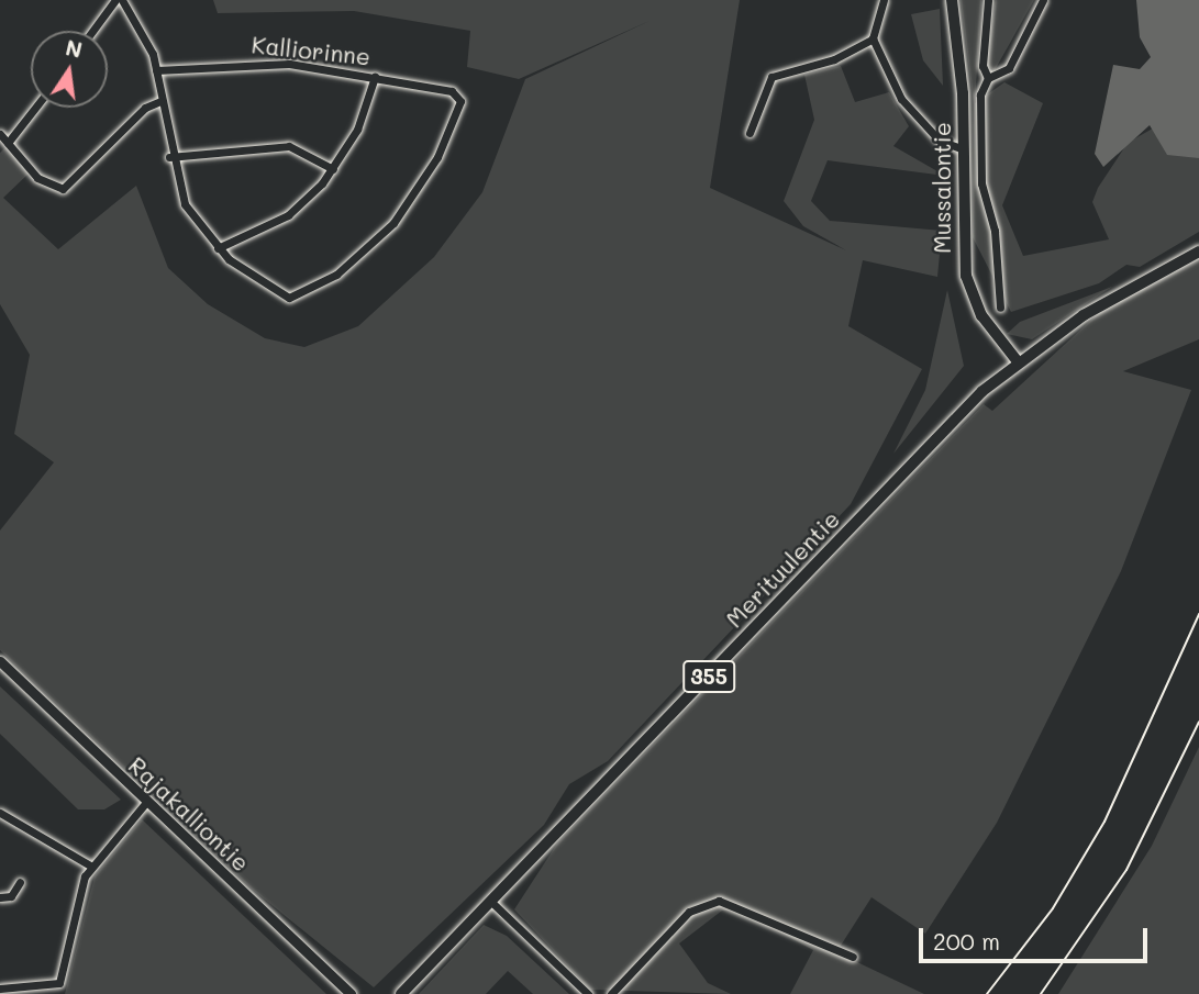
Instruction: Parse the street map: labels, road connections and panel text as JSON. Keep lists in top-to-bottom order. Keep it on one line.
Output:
{"streets":{"main road":["Mussalontie","Merituulentie","355"],"street":["Kalliorinne","Rajakalliontie"]},"crossings":[["Mussalontie","Merituulentie"]],"scale_bar":"200 m","north":"top"}
